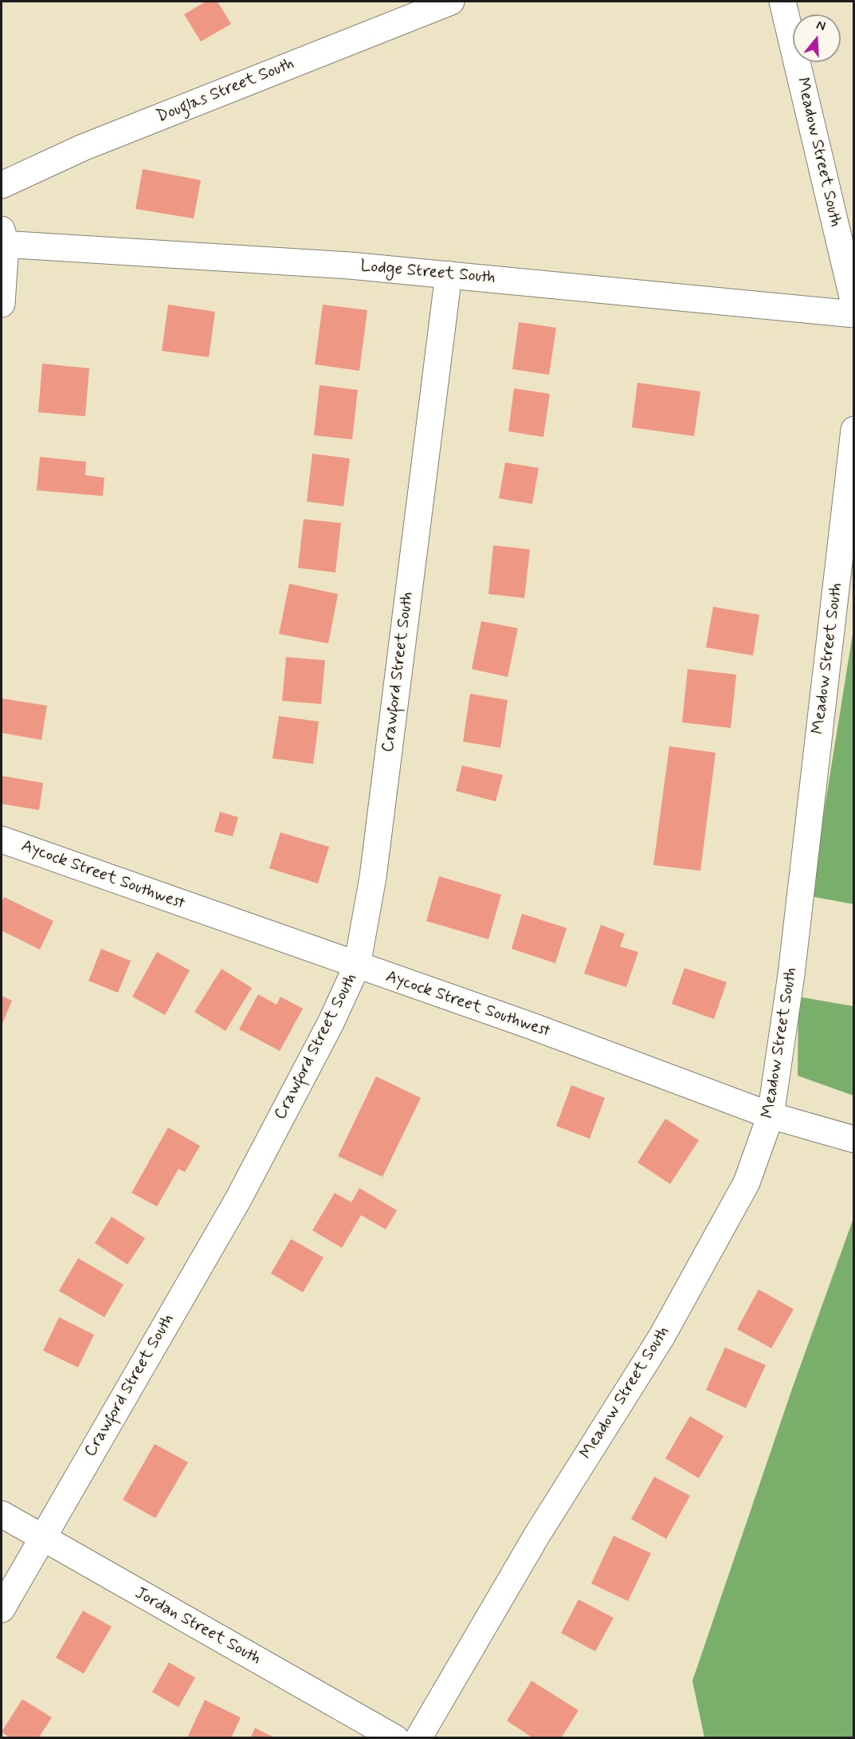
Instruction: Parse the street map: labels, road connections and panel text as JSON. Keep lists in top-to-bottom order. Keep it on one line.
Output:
{"streets":{"street":["Douglas Street South","Meadow Street South","Lodge Street South","Crawford Street South","Aycock Street Southwest","Jordan Street South"]},"crossings":[["Meadow Street South","Aycock Street Southwest"],["Lodge Street South","Crawford Street South"],["Crawford Street South","Aycock Street Southwest"],["Crawford Street South","Jordan Street South"]],"north":"top"}
